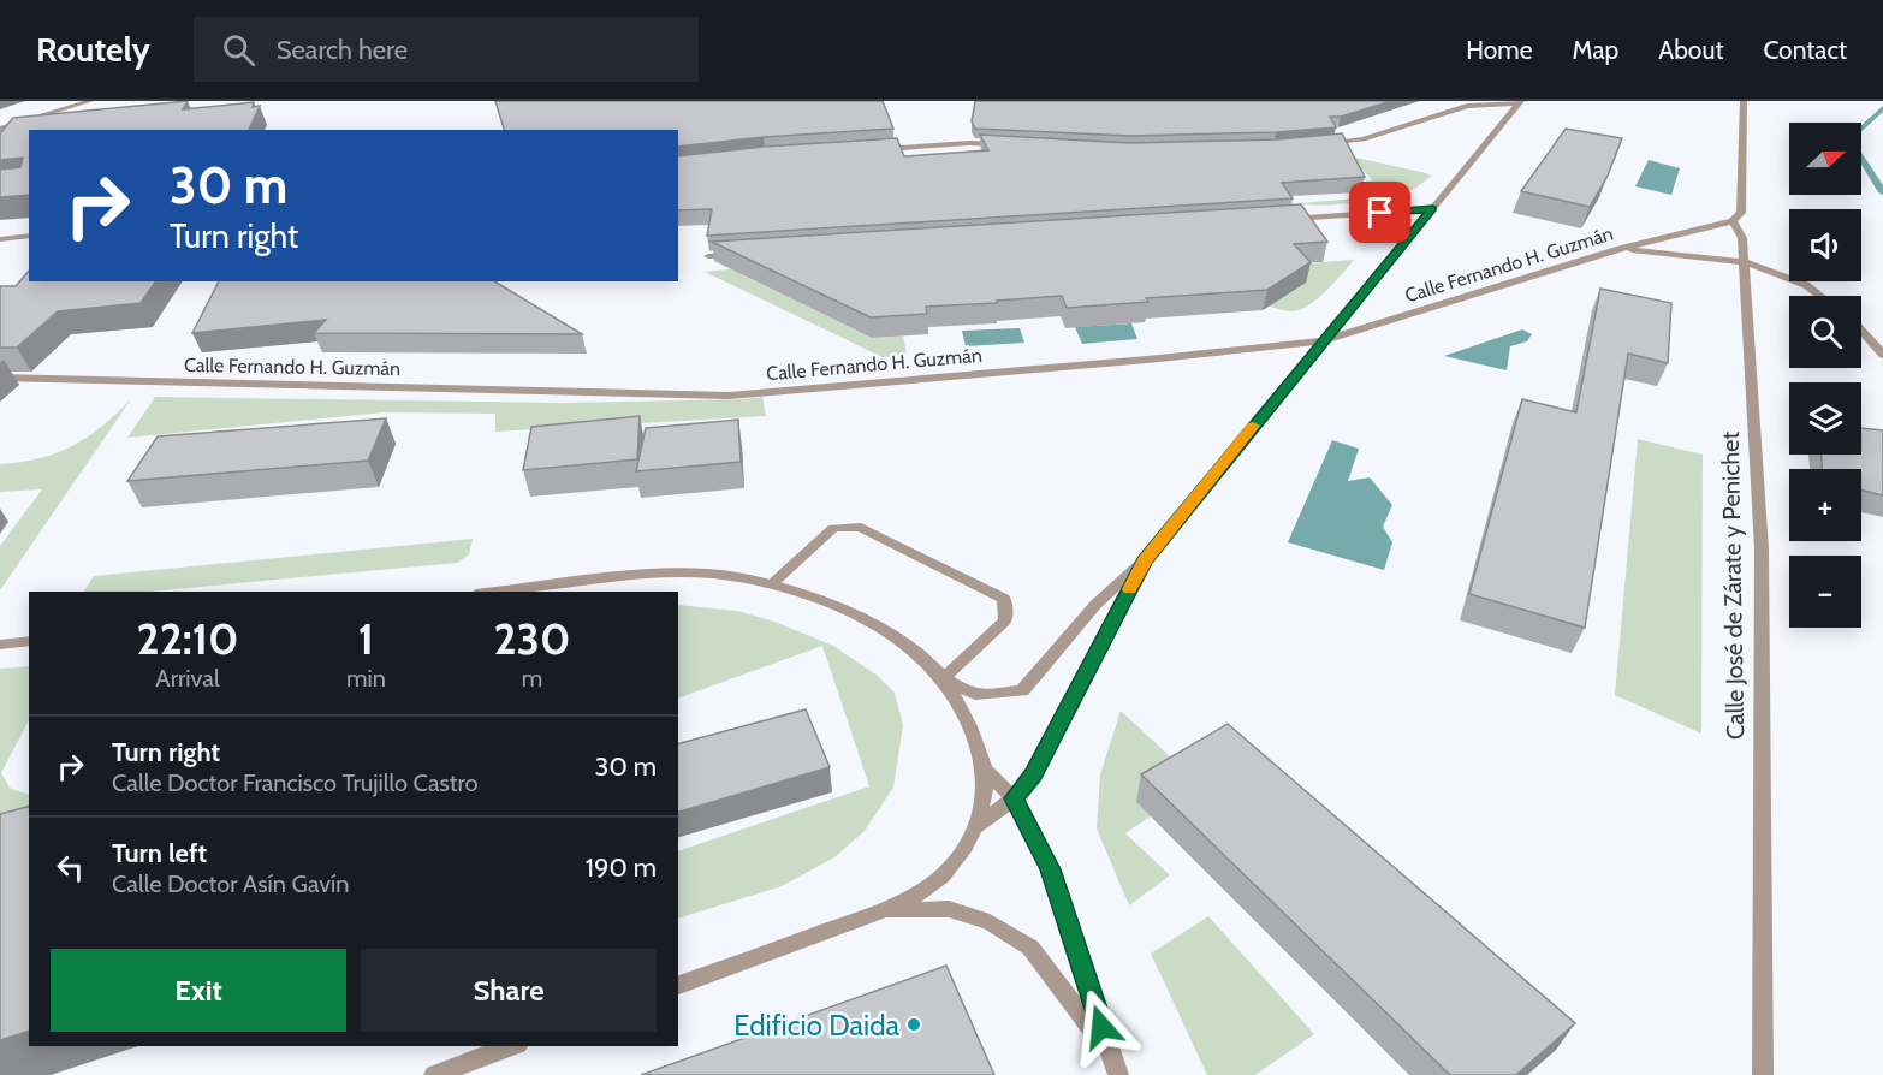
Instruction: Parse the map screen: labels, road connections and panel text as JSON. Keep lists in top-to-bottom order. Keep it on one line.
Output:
{"streets":{"street":["Calle Fernando H. Guzmán","Calle José de Zárate y Penichet"]},"crossings":[["Calle Fernando H. Guzmán","Calle José de Zárate y Penichet"]],"places":["Edificio Daida"],"north":"right","page":{"header":"Routely","search":"Search here","nav":["Home","Map","About","Contact"],"map_buttons":["+","−"],"turn":["30 m","Turn right"],"eta":["22:10","Arrival","1","min","230","m"],"list":[{"name":"Turn right","note":"Calle Doctor Francisco Trujillo Castro","value":"30 m"},{"name":"Turn left","note":"Calle Doctor Asín Gavín","value":"190 m"}],"buttons":["Exit","Share"]}}
